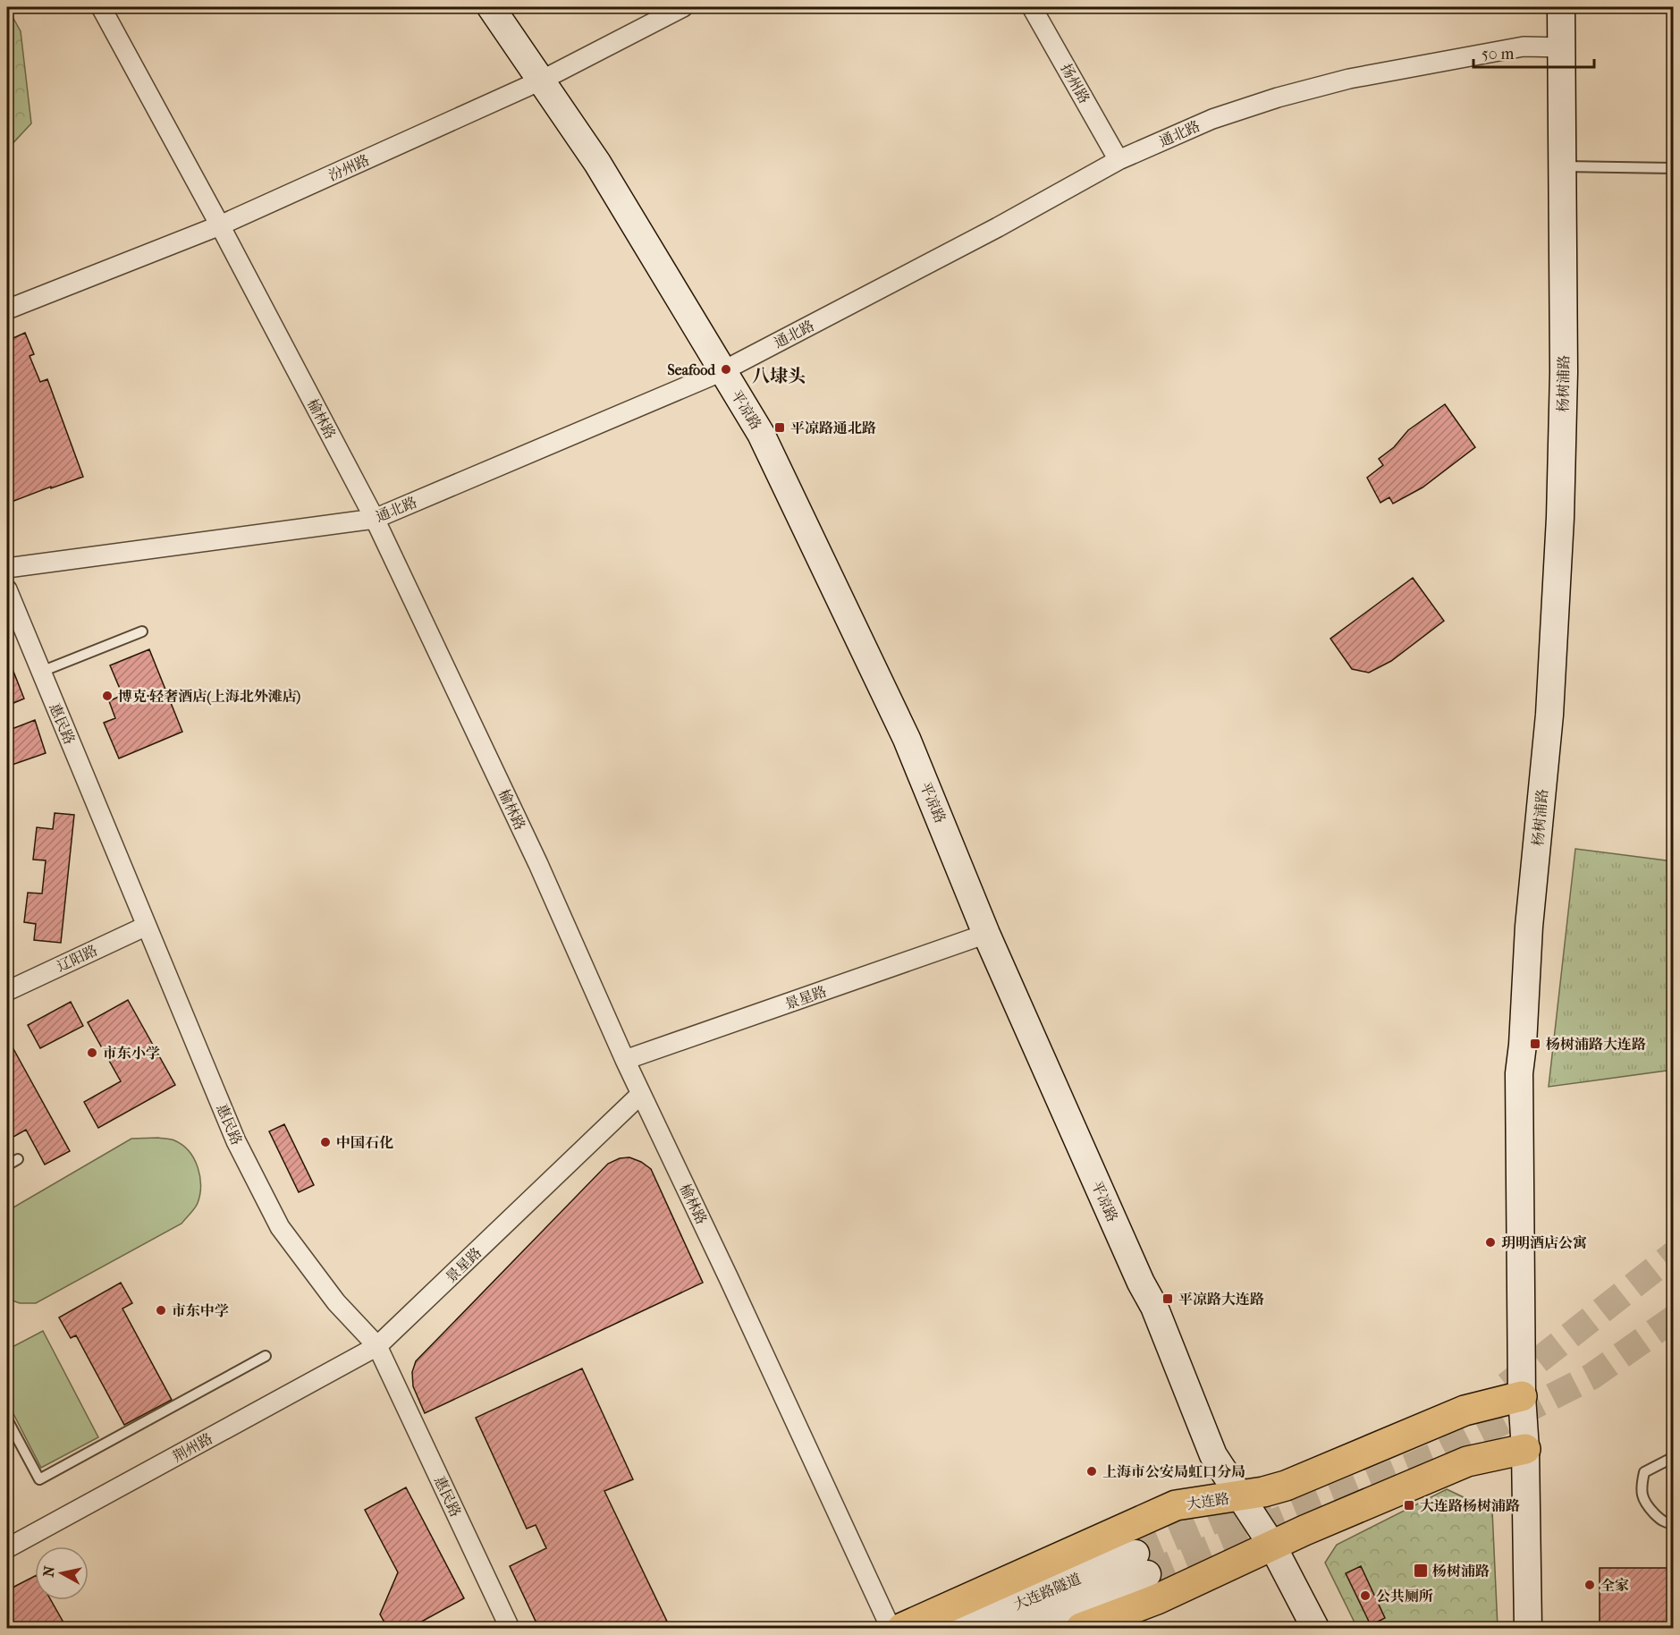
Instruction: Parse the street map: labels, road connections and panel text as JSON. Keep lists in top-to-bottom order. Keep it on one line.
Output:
{"streets":{"main road":["杨树浦路","平凉路","大连路","大连路隧道"],"street":["扬州路","通北路","汾州路","榆林路","惠民路","辽阳路","景星路","荆州路"]},"crossings":[["扬州路","通北路"],["通北路","杨树浦路"],["通北路","平凉路"],["通北路","榆林路"],["汾州路","平凉路"],["汾州路","榆林路"],["杨树浦路","大连路"],["平凉路","景星路"],["平凉路","大连路"],["榆林路","景星路"],["惠民路","辽阳路"],["惠民路","景星路"],["惠民路","荆州路"],["景星路","荆州路"]],"districts":["八埭头"],"places":{"other":["Seafood","博克·轻奢酒店(上海北外滩店)","市东小学","中国石化","玥明酒店公寓","市东中学","上海市公安局虹口分局","全家","公共厕所"],"transit":["平凉路通北路","杨树浦路大连路","平凉路大连路","大连路杨树浦路","杨树浦路"]},"scale_bar":"50 m","north":"left"}
